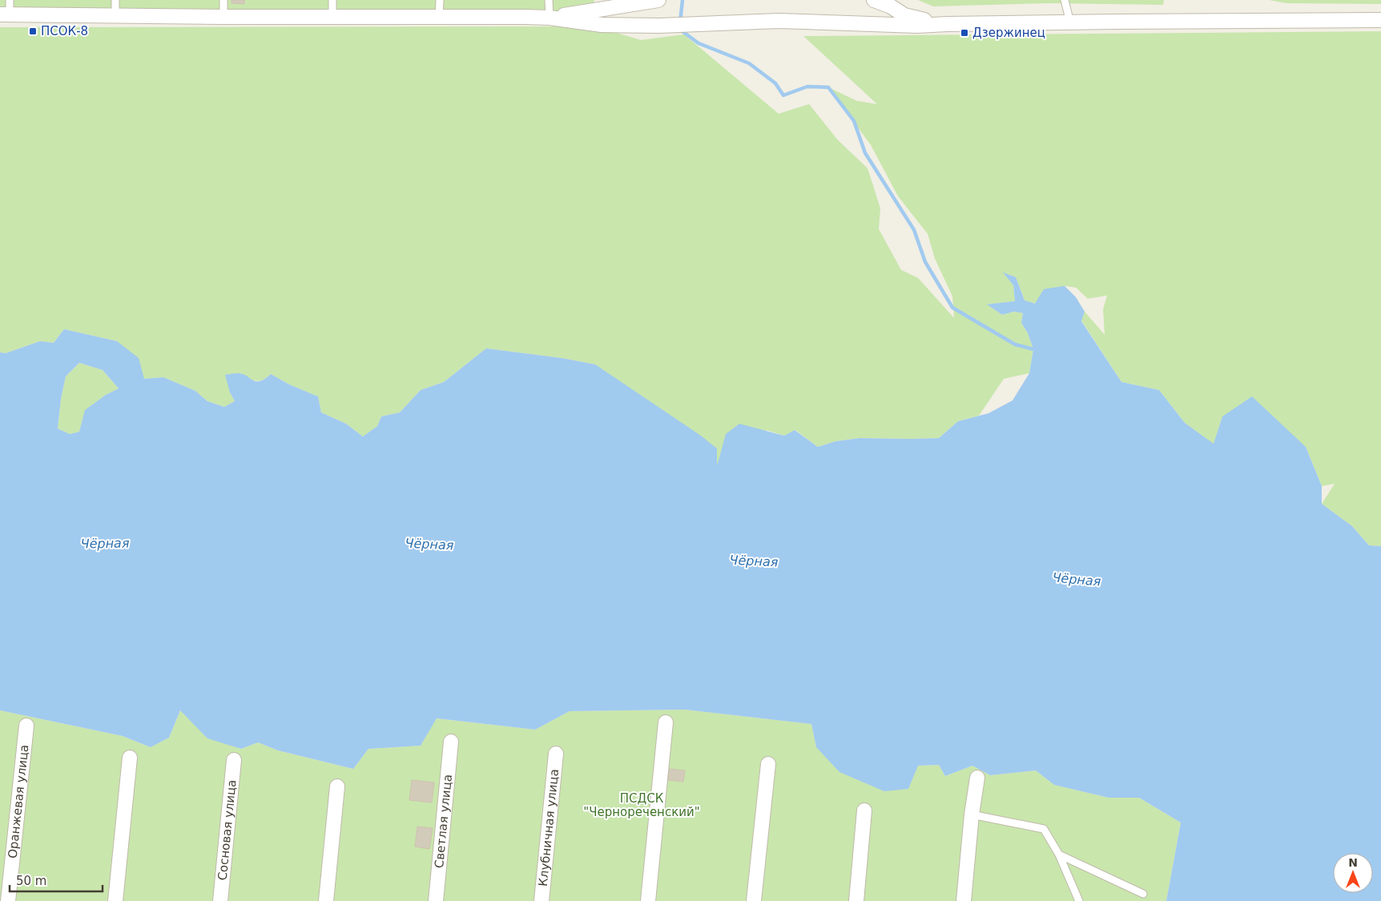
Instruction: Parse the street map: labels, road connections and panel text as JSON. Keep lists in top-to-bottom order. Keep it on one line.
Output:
{"streets":{"street":["Оранжевая улица","Светлая улица","Клубничная улица","Сосновая улица"]},"water":["Чёрная"],"parks":["ПСДСК \"Чернореченский\""],"places":{"transit":["ПСОК-8","Дзержинец"]},"scale_bar":"50 m","north":"top"}
